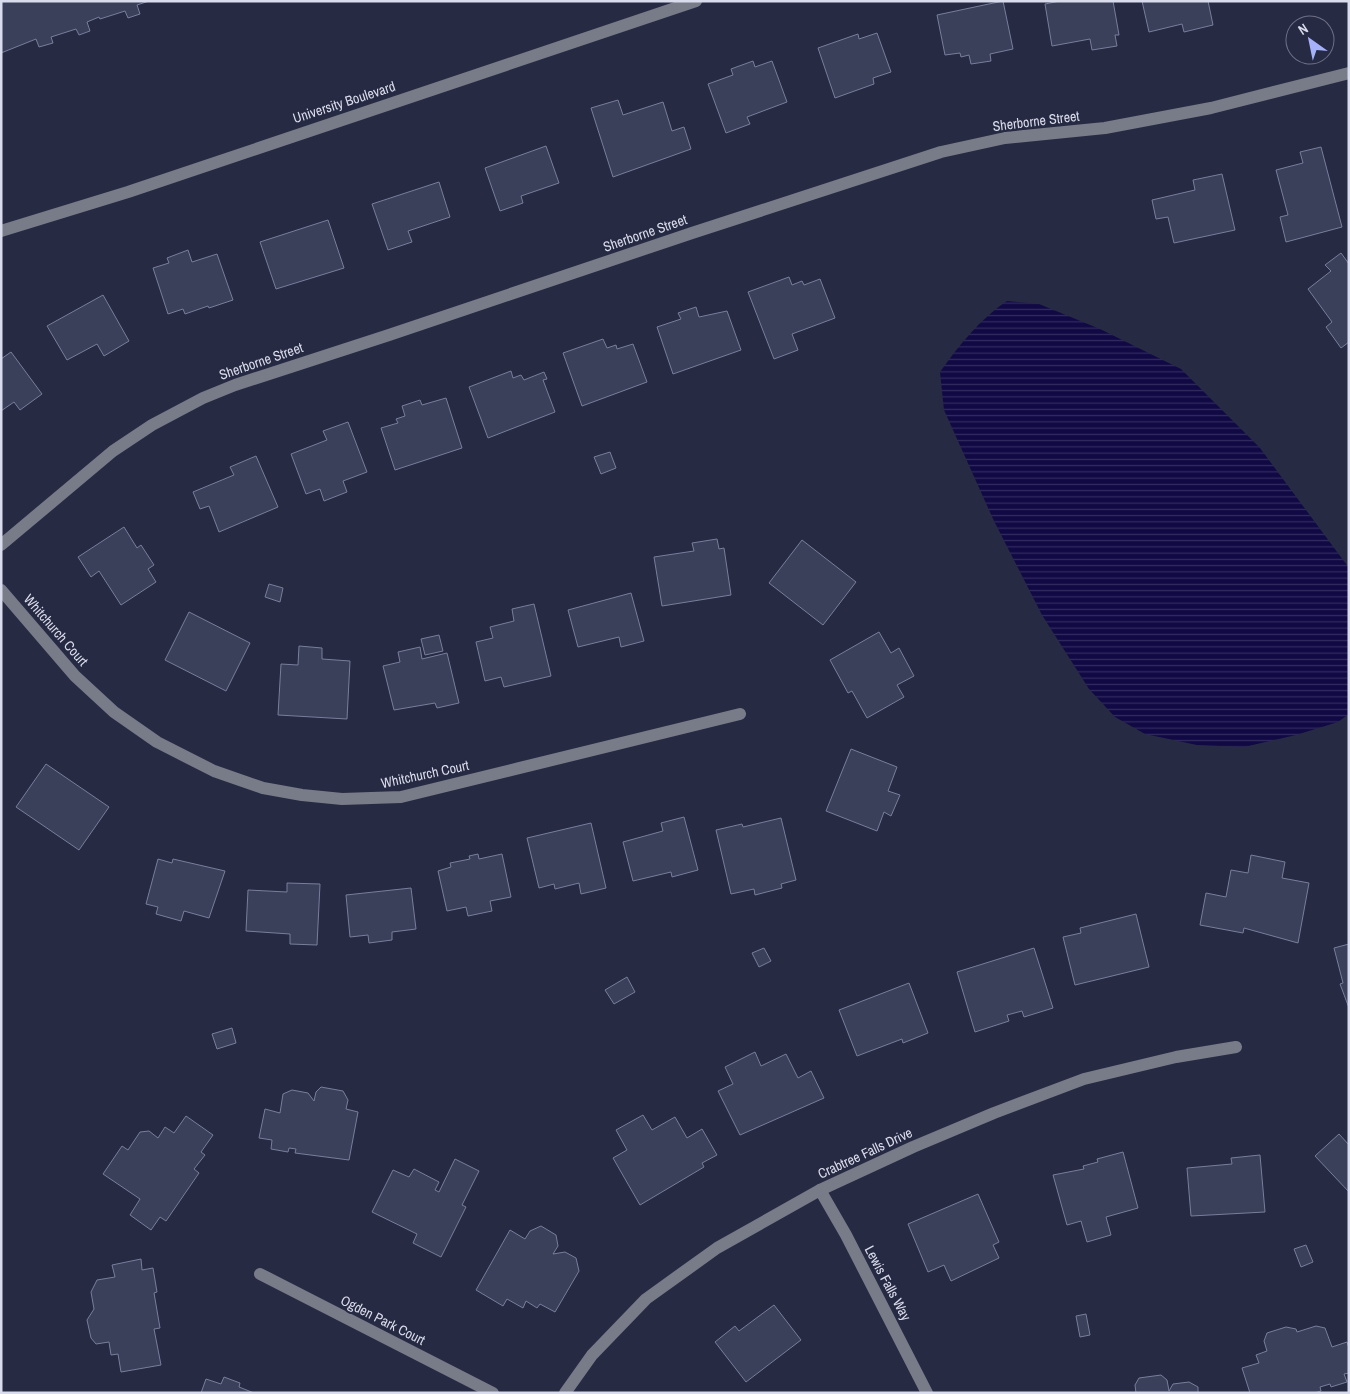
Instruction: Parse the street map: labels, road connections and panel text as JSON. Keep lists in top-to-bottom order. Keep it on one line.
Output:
{"streets":{"street":["University Boulevard","Sherborne Street","Whitchurch Court","Crabtree Falls Drive","Lewis Falls Way","Ogden Park Court"]},"crossings":[["Crabtree Falls Drive","Lewis Falls Way"]],"north":"top left"}
